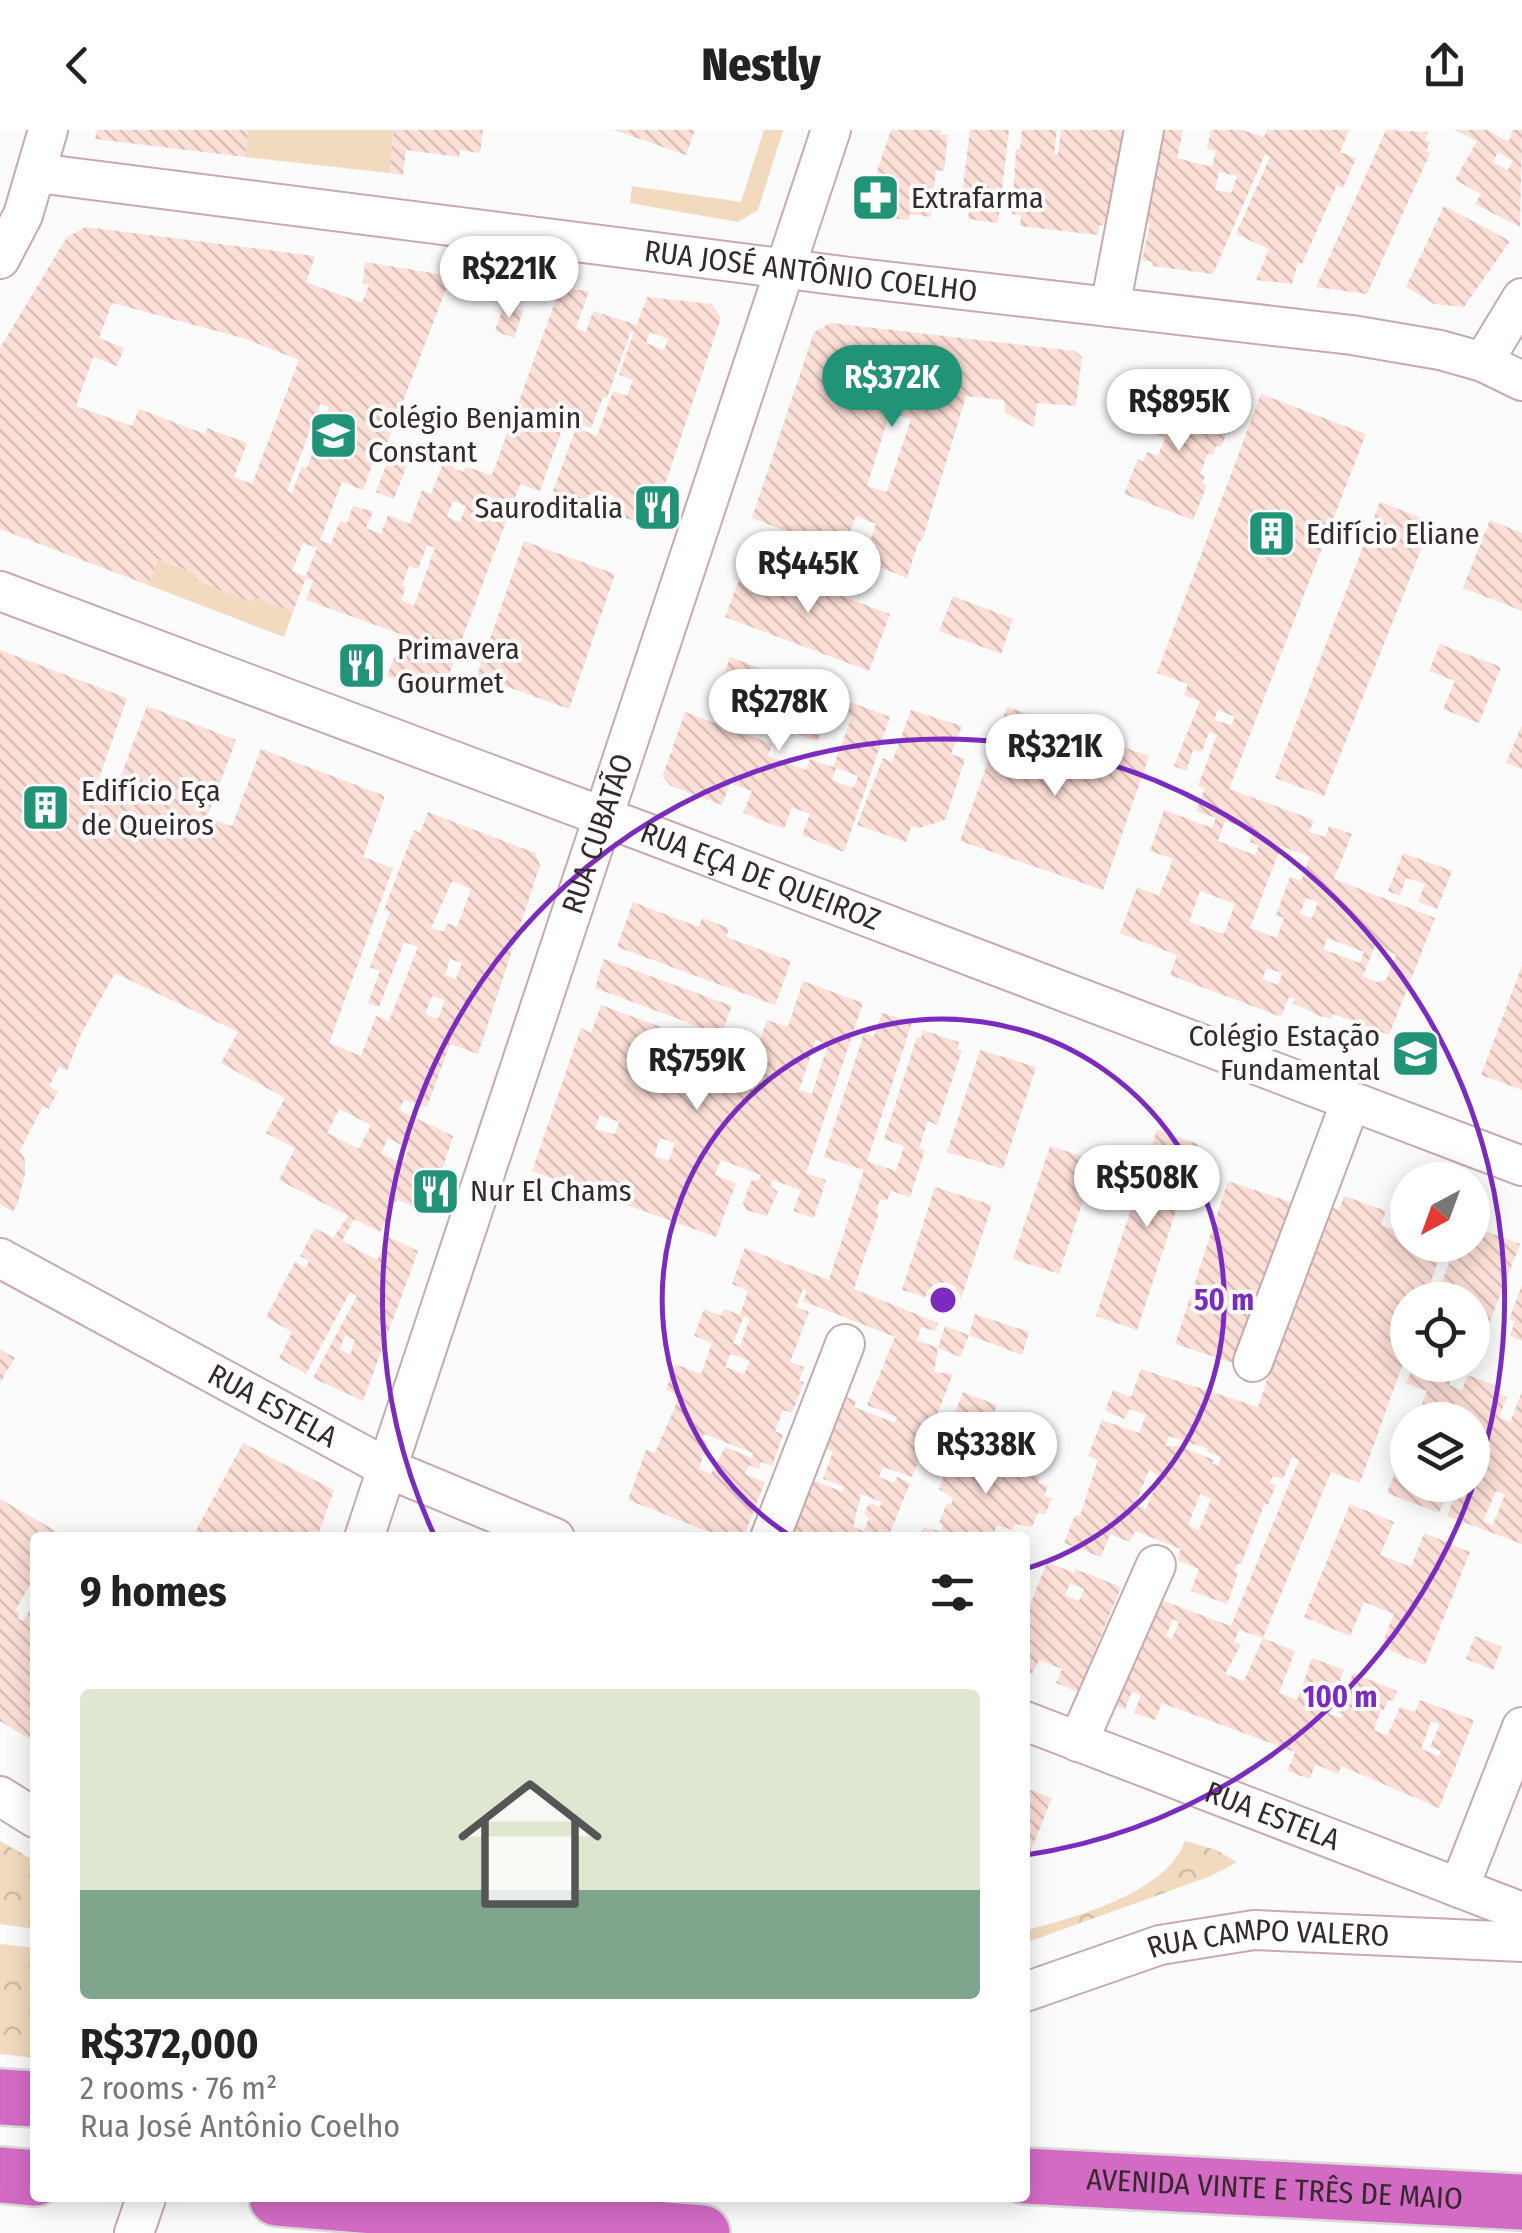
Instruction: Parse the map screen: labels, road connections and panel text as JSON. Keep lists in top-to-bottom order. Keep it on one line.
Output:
{"streets":{"highway":["AVENIDA VINTE E TRÊS DE MAIO"],"street":["RUA JOSÉ ANTÔNIO COELHO","RUA CUBATÃO","RUA EÇA DE QUEIROZ","RUA ESTELA","RUA CAMPO VALERO"]},"crossings":[["RUA JOSÉ ANTÔNIO COELHO","RUA CUBATÃO"],["RUA CUBATÃO","RUA EÇA DE QUEIROZ"],["RUA CUBATÃO","RUA ESTELA"]],"places":{"pharmacy":["Extrafarma"],"school or university":["Colégio Benjamin Constant","Colégio Estação Fundamental"],"restaurant":["Sauroditalia","Primavera Gourmet","Nur El Chams"],"building":["Edifício Eliane","Edifício Eça de Queiros"]},"north":"bottom left","page":{"header":"Nestly","price":["R$221K","R$372K","R$895K","R$445K","R$278K","R$321K","R$759K","R$508K","R$338K"],"heading":"9 homes","list":[{"name":"R$372,000","note":"2 rooms · 76 m² · Rua José Antônio Coelho"}]},"rings":["50 m","100 m"]}
